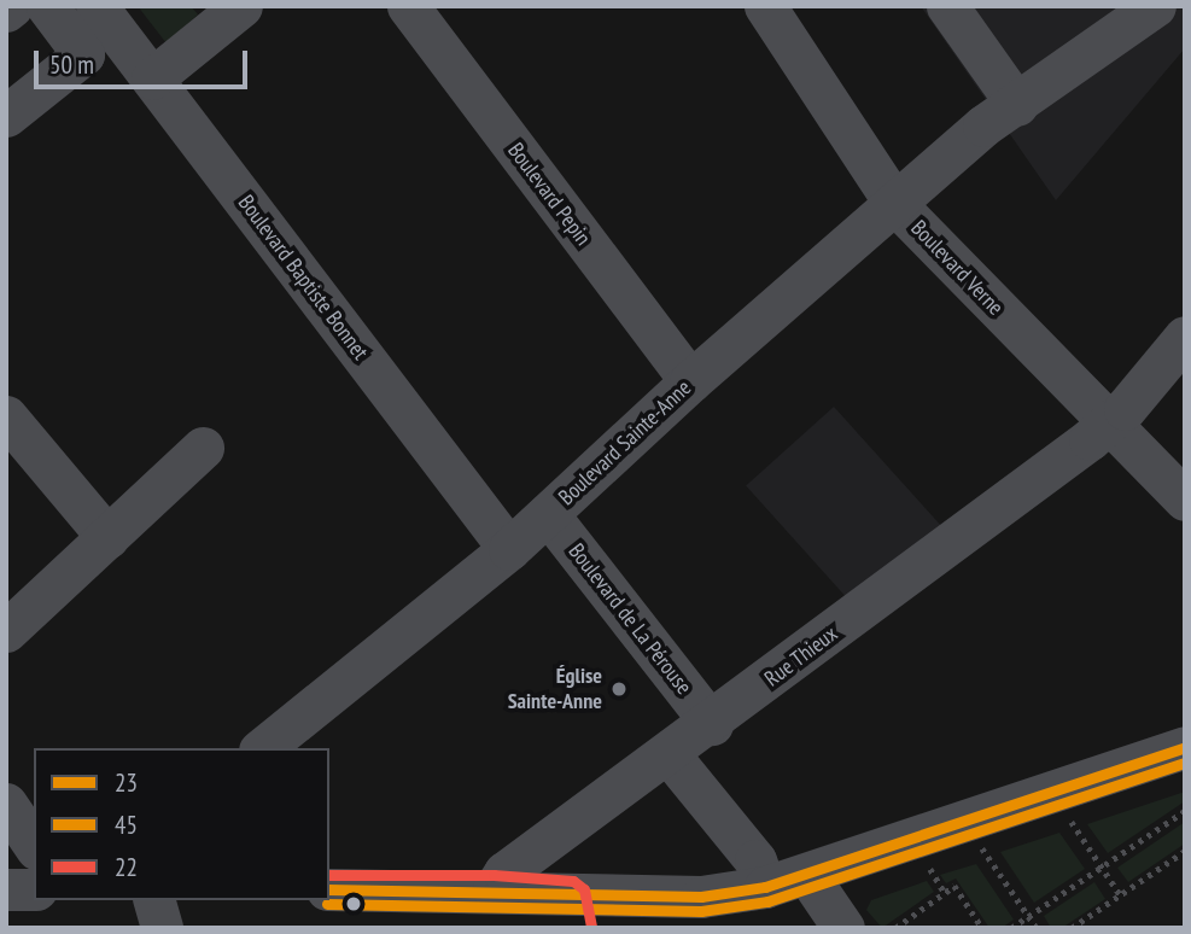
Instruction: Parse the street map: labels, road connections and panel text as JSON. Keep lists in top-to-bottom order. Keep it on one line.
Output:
{"streets":{"street":["Boulevard Pepin","Boulevard Verne","Boulevard Baptiste Bonnet","Boulevard Sainte-Anne","Boulevard de La Pérouse","Rue Thieux"]},"crossings":[["Boulevard Pepin","Boulevard Sainte-Anne"],["Boulevard Verne","Boulevard Sainte-Anne"],["Boulevard Verne","Rue Thieux"],["Boulevard Baptiste Bonnet","Boulevard Sainte-Anne"],["Boulevard Sainte-Anne","Boulevard de La Pérouse"],["Boulevard de La Pérouse","Rue Thieux"]],"places":["Église Sainte-Anne"],"lines":["transit line 23","transit line 45","transit line 22"],"legend":["23","45","22"],"scale_bar":"50 m"}
